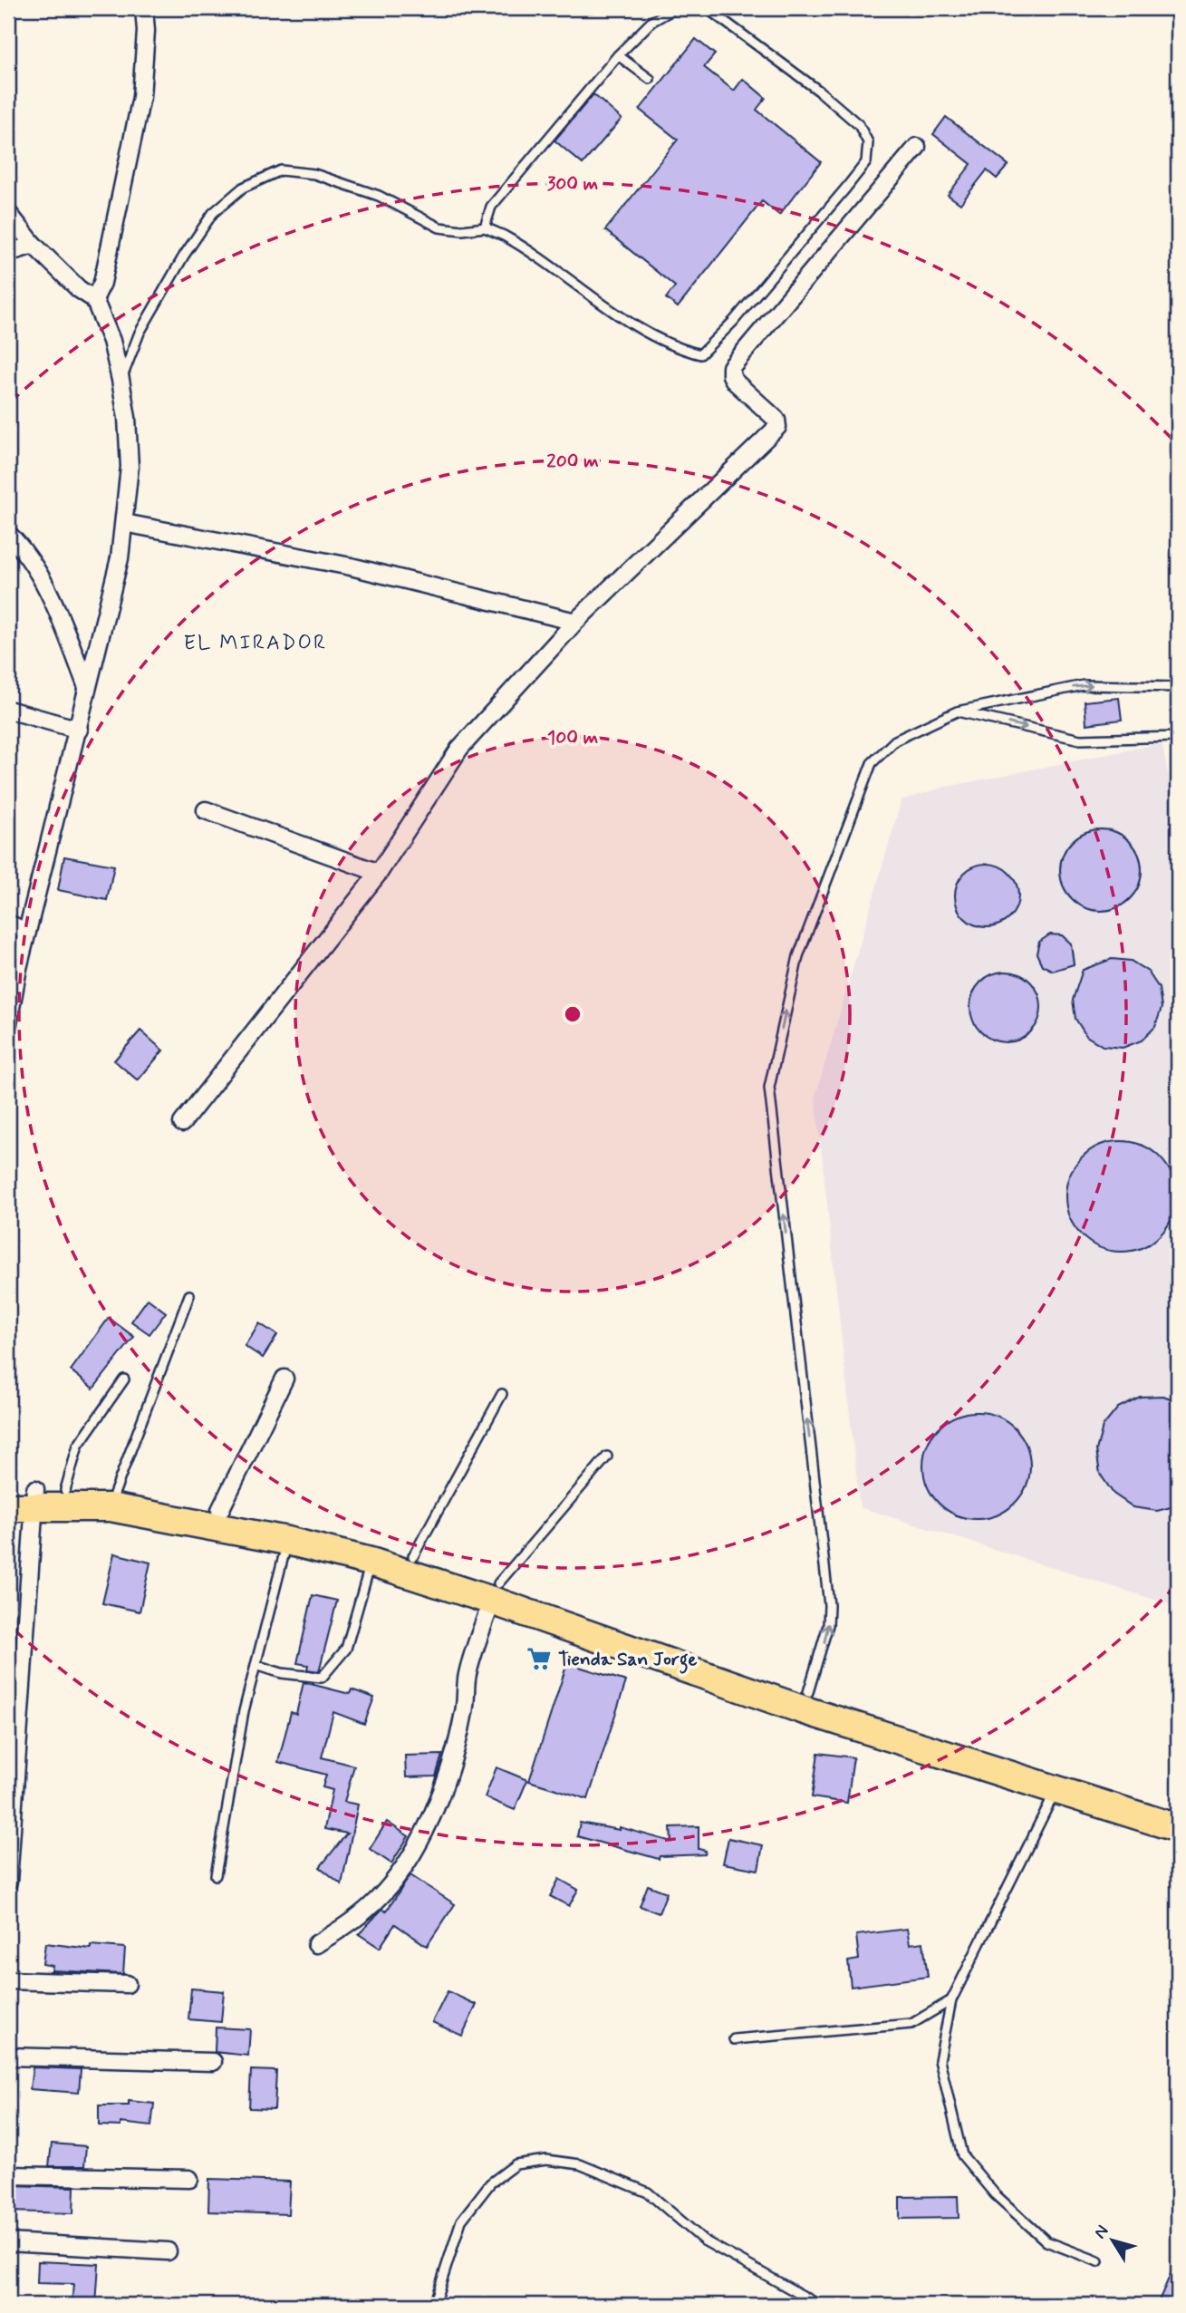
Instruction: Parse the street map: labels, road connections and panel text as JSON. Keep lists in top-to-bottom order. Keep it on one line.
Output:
{"districts":["EL MIRADOR"],"places":{"supermarket":["Tienda San Jorge"]},"north":"top left","rings":["300 m","200 m","100 m"]}
